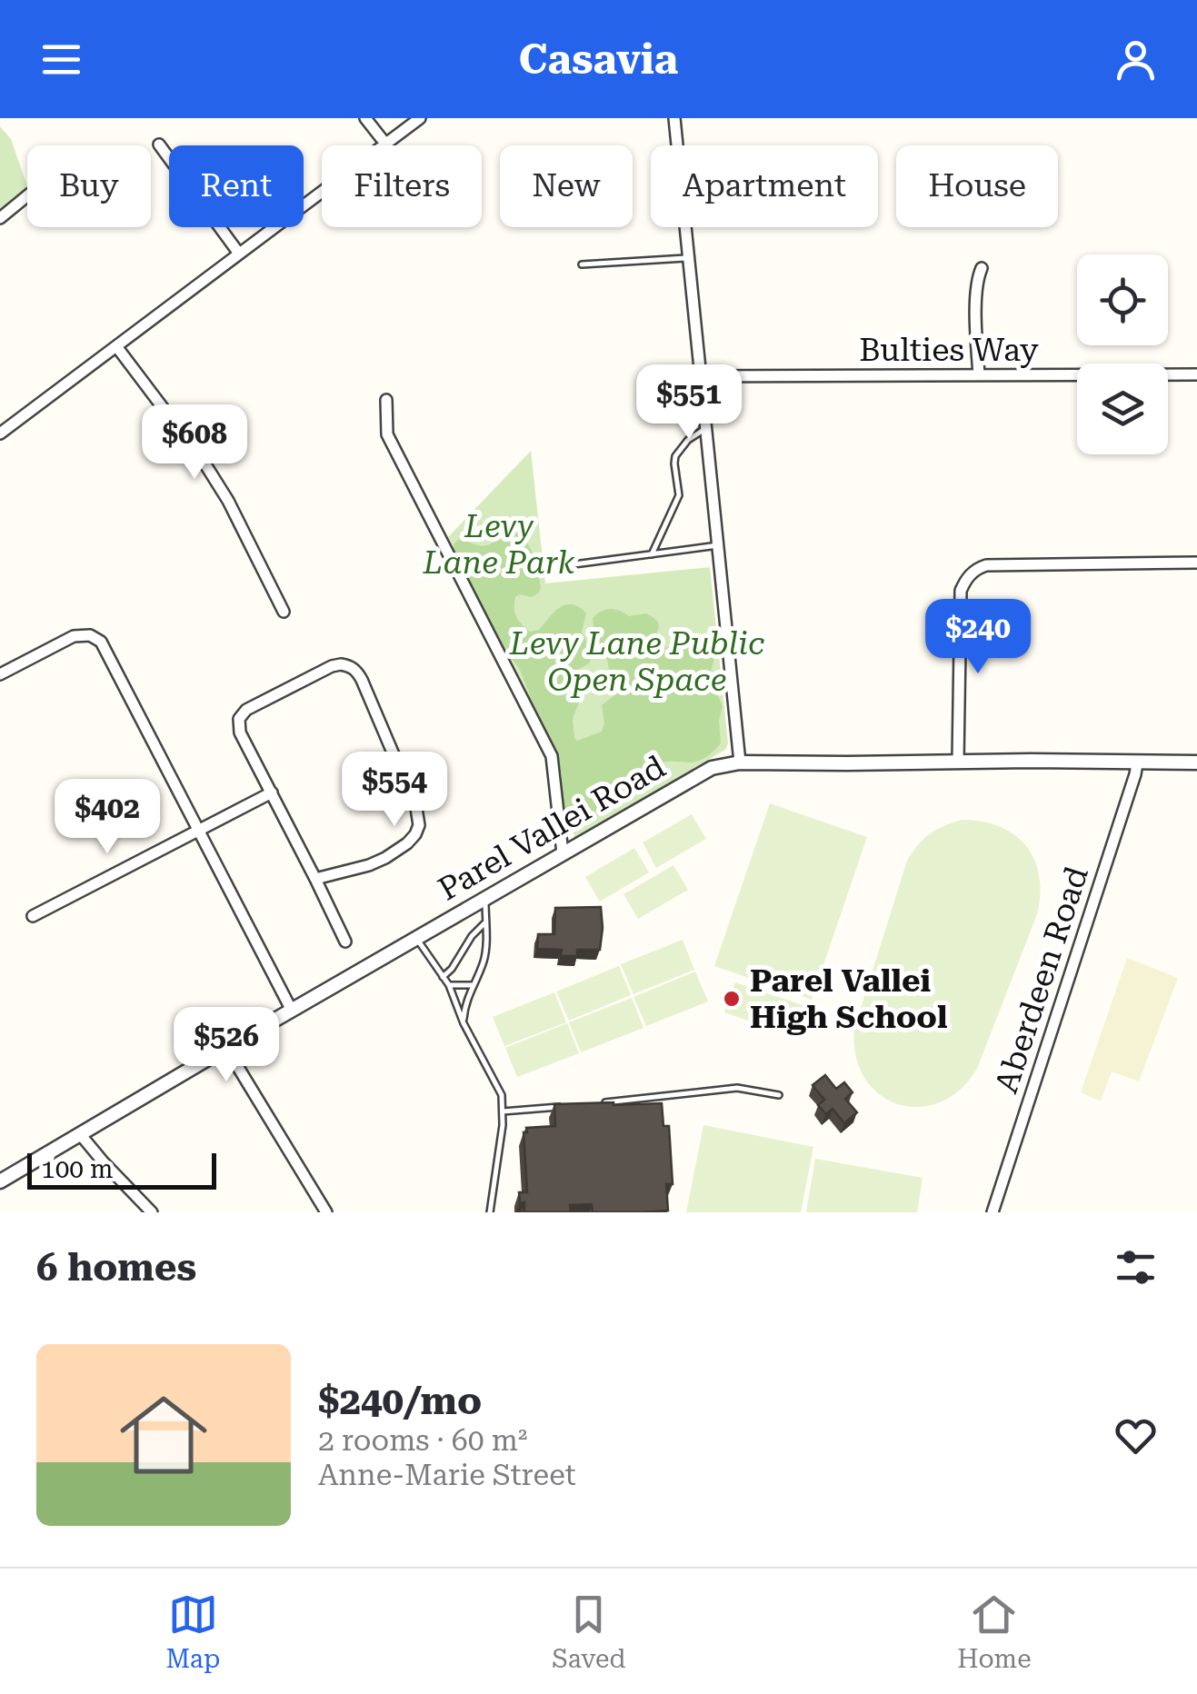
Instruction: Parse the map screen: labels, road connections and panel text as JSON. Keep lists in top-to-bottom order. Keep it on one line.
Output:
{"streets":{"street":["Bulties Way","Parel Vallei Road","Aberdeen Road"]},"crossings":[["Parel Vallei Road","Aberdeen Road"]],"parks":["Levy Lane Park","Levy Lane Public Open Space"],"places":["Parel Vallei High School"],"scale_bar":"100 m","page":{"header":"Casavia","chip":["Buy","Rent","Filters","New","Apartment","House"],"price":["$551","$608","$240","$554","$402","$526"],"scale":"100 m","heading":"6 homes","list":[{"name":"$240/mo","note":"2 rooms · 60 m² · Anne-Marie Street"}],"tabs":["Map","Saved","Home"]}}
